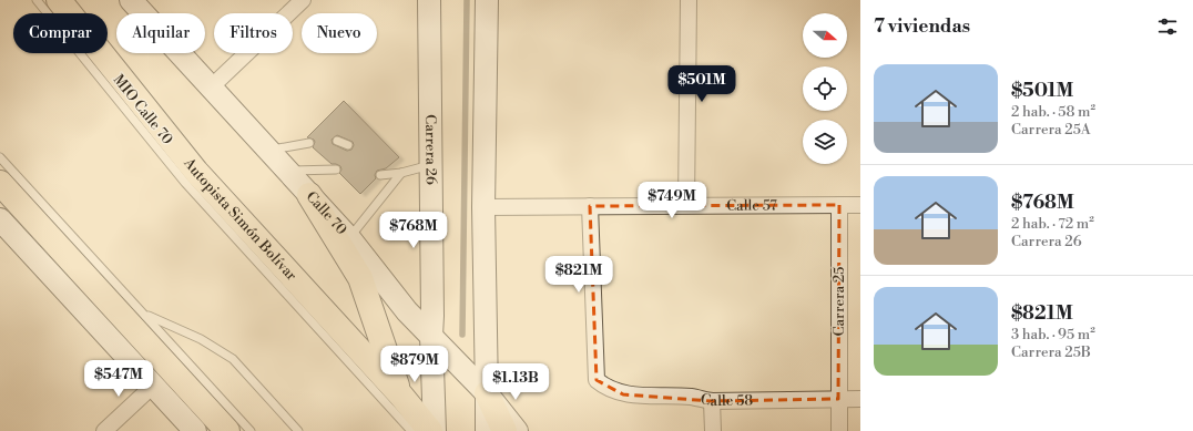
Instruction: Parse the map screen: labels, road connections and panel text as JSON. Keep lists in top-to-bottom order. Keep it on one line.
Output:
{"streets":{"highway":["Autopista Simón Bolívar"],"street":["Carrera 26","Calle 57","Calle 70","Carrera 25","Calle 58"],"lane":["MIO Calle 70"]},"crossings":[["Carrera 26","Calle 70"],["Calle 57","Carrera 25"],["Calle 57","Calle 58"],["Carrera 25","Calle 58"]],"north":"right","page":{"heading":"7 viviendas","chip":["Comprar","Alquilar","Filtros","Nuevo"],"list":[{"name":"$501M","note":"2 hab. · 58 m² · Carrera 25A"},{"name":"$768M","note":"2 hab. · 72 m² · Carrera 26"},{"name":"$821M","note":"3 hab. · 95 m² · Carrera 25B"}],"price":["$501M","$749M","$768M","$821M","$879M","$547M","$1.13B"]}}
